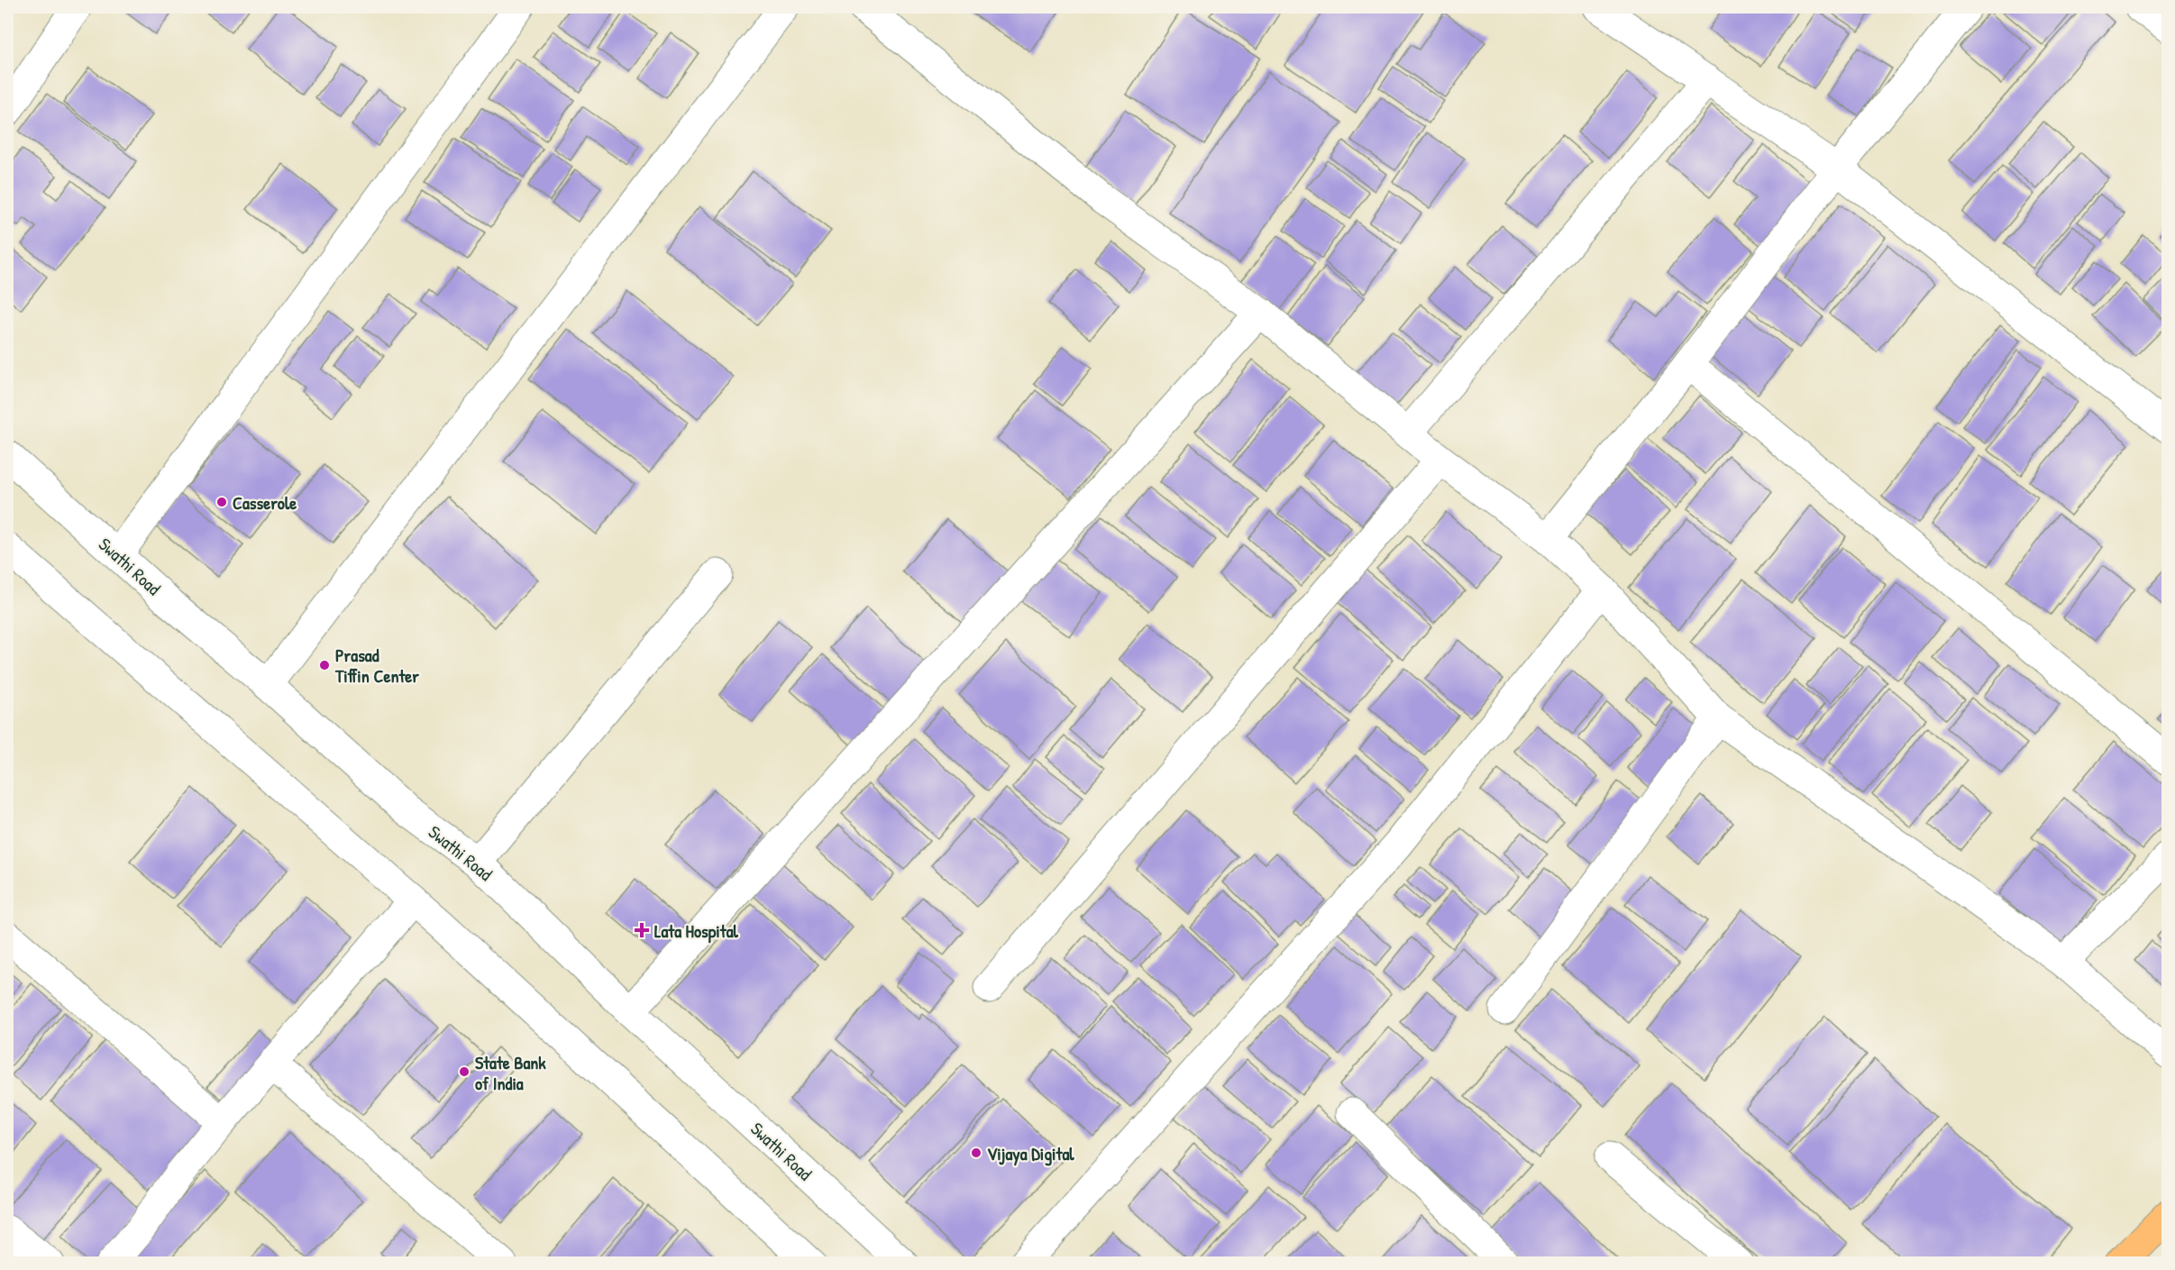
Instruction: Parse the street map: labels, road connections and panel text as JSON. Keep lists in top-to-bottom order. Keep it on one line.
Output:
{"streets":{"street":["Swathi Road"]},"places":{"other":["Casserole","Prasad Tiffin Center","State Bank of India","Vijaya Digital"],"health":["Lata Hospital"]}}
